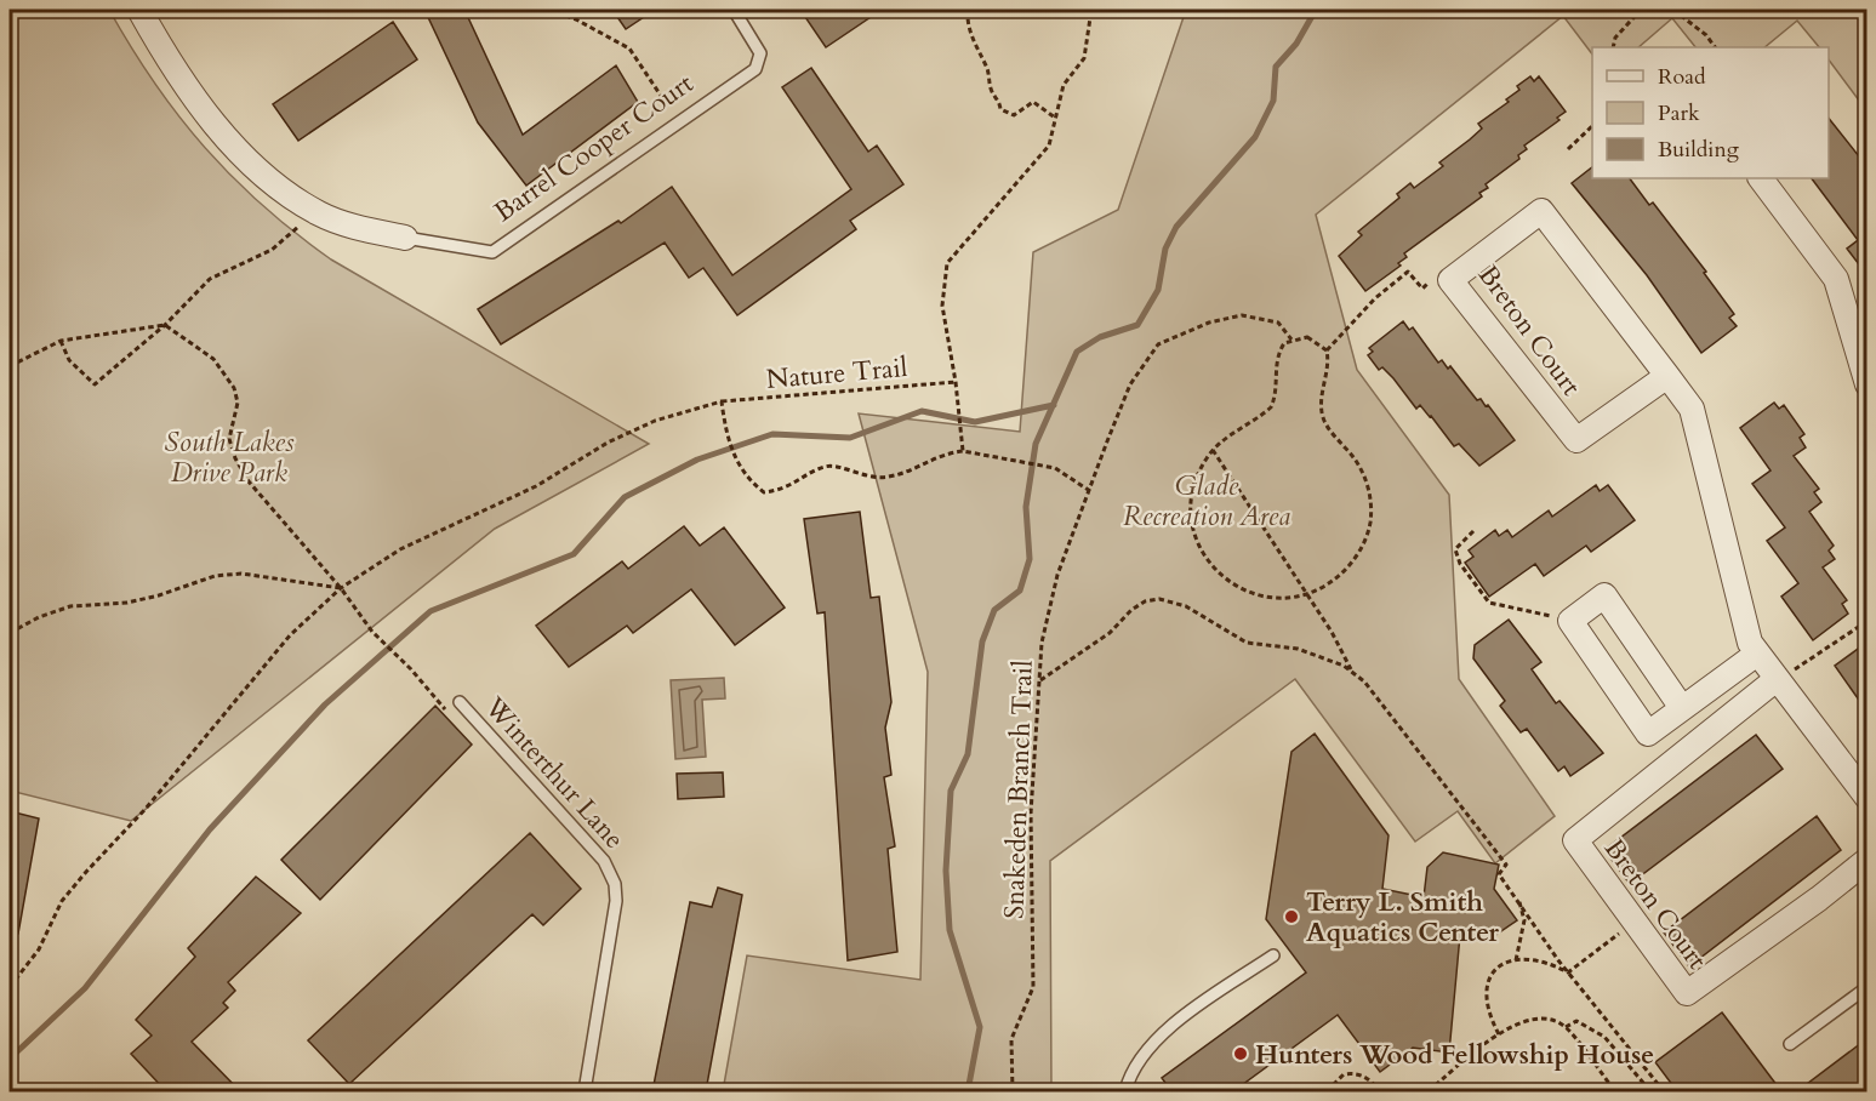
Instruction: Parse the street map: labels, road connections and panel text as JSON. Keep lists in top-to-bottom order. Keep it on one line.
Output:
{"streets":{"street":["Barrel Cooper Court","Breton Court"],"lane":["Winterthur Lane"],"path":["Nature Trail","Snakeden Branch Trail"]},"parks":["South Lakes Drive Park","Glade Recreation Area"],"places":["Terry L. Smith Aquatics Center","Hunters Wood Fellowship House"],"legend":["Road","Park","Building"]}
